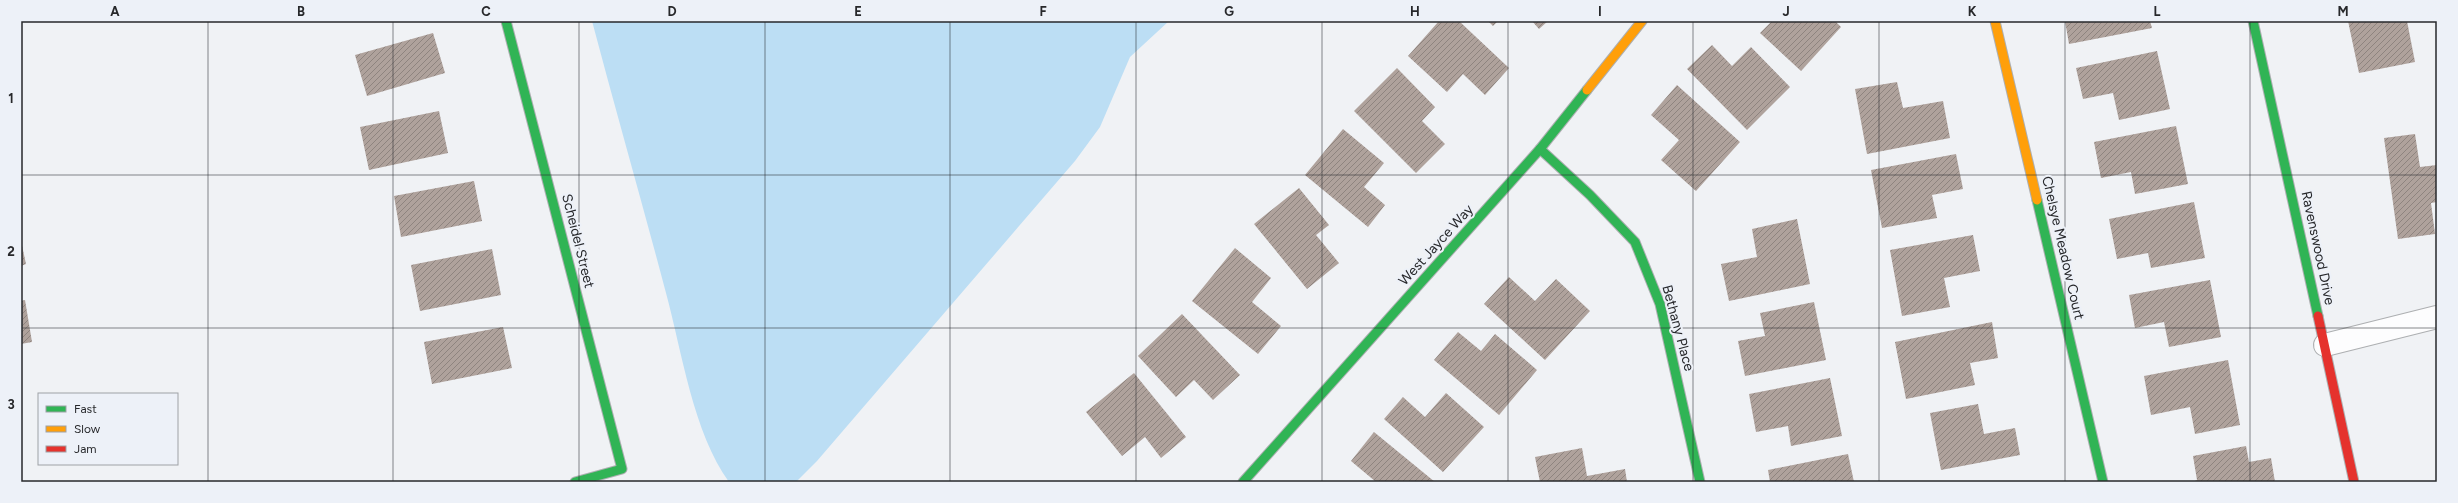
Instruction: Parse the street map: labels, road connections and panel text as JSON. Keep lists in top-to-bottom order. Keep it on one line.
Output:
{"streets":{"street":["Scheidel Street","West Jayce Way","Chelsye Meadow Court","Ravenswood Drive","Bethany Place"]},"crossings":[["West Jayce Way","Bethany Place"]],"legend":["Fast","Slow","Jam"],"grid":{"columns":["A","B","C","D","E","F","G","H","I","J","K","L","M"],"rows":["1","2","3"]}}
